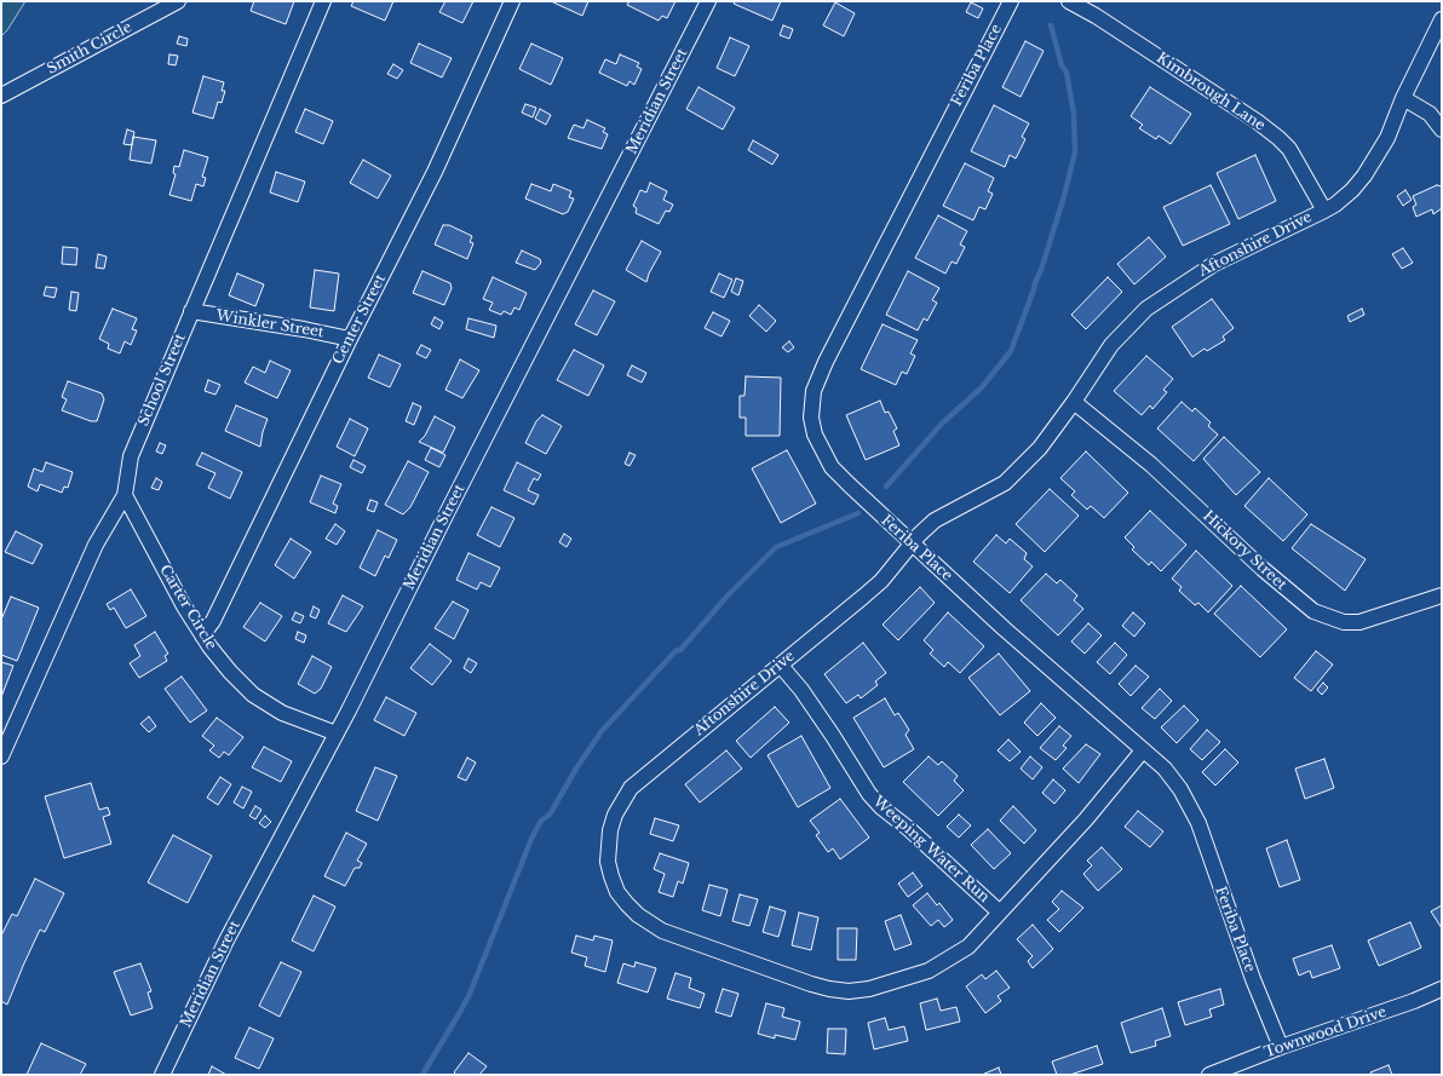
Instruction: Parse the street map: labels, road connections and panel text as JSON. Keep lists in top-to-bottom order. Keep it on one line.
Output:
{"streets":{"street":["Smith Circle","Feriba Place","Kimbrough Lane","Meridian Street","Aftonshire Drive","Center Street","Winkler Street","School Street","Hickory Street","Carter Circle","Weeping Water Run","Townwood Drive"]},"crossings":[["Feriba Place","Aftonshire Drive"],["Feriba Place","Townwood Drive"],["Kimbrough Lane","Aftonshire Drive"],["Meridian Street","Carter Circle"],["Aftonshire Drive","Hickory Street"],["Aftonshire Drive","Weeping Water Run"],["Center Street","Winkler Street"],["Center Street","Carter Circle"],["Winkler Street","School Street"],["School Street","Carter Circle"]]}
